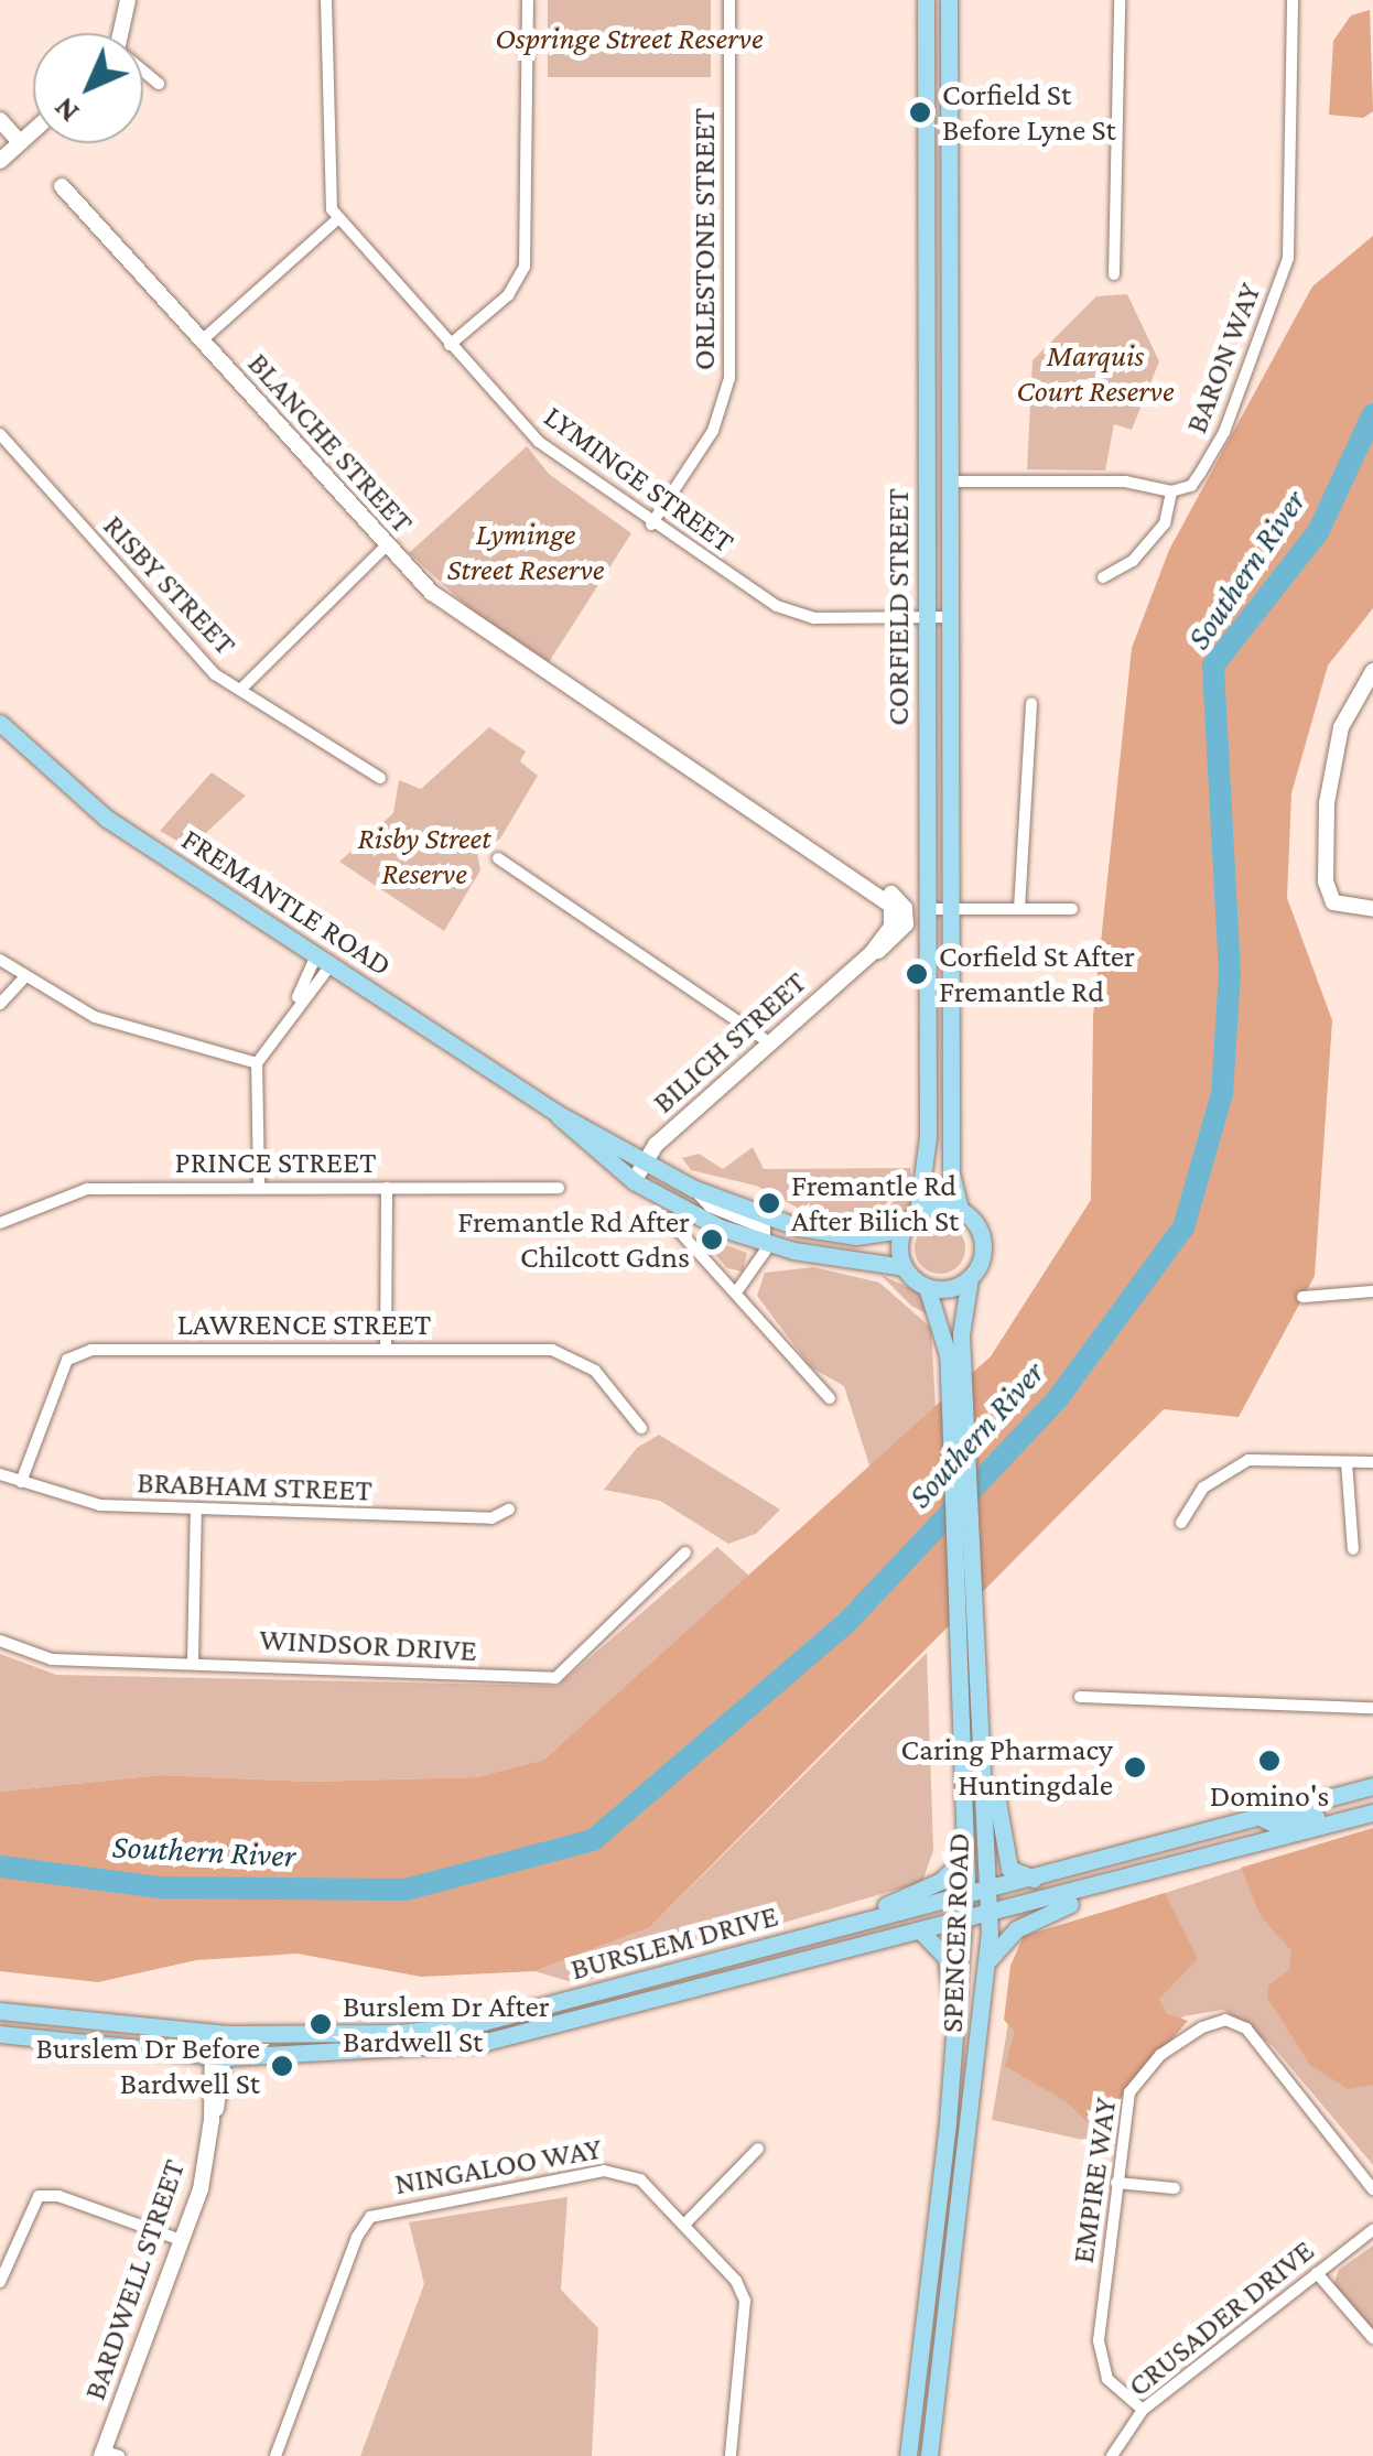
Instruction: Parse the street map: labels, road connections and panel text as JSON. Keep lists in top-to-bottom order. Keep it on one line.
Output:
{"streets":{"main road":["CORFIELD STREET","FREMANTLE ROAD","SPENCER ROAD","BURSLEM DRIVE"],"street":["ORLESTONE STREET","BARON WAY","BLANCHE STREET","LYMINGE STREET","RISBY STREET","BILICH STREET","PRINCE STREET","LAWRENCE STREET","BRABHAM STREET","WINDSOR DRIVE","NINGALOO WAY","EMPIRE WAY","BARDWELL STREET","CRUSADER DRIVE"]},"crossings":[["ORLESTONE STREET","LYMINGE STREET"],["BLANCHE STREET","BILICH STREET"],["LYMINGE STREET","CORFIELD STREET"],["CORFIELD STREET","FREMANTLE ROAD"],["CORFIELD STREET","SPENCER ROAD"],["FREMANTLE ROAD","BILICH STREET"],["FREMANTLE ROAD","SPENCER ROAD"],["LAWRENCE STREET","BRABHAM STREET"],["SPENCER ROAD","BURSLEM DRIVE"],["BURSLEM DRIVE","BARDWELL STREET"],["EMPIRE WAY","CRUSADER DRIVE"]],"water":["Southern River"],"parks":["Ospringe Street Reserve","Marquis Court Reserve","Lyminge Street Reserve","Risby Street Reserve"],"places":["Corfield St Before Lyne St","Corfield St After Fremantle Rd","Fremantle Rd After Bilich St","Fremantle Rd After Chilcott Gdns","Domino's","Caring Pharmacy Huntingdale","Burslem Dr After Bardwell St","Burslem Dr Before Bardwell St"],"north":"bottom left"}
